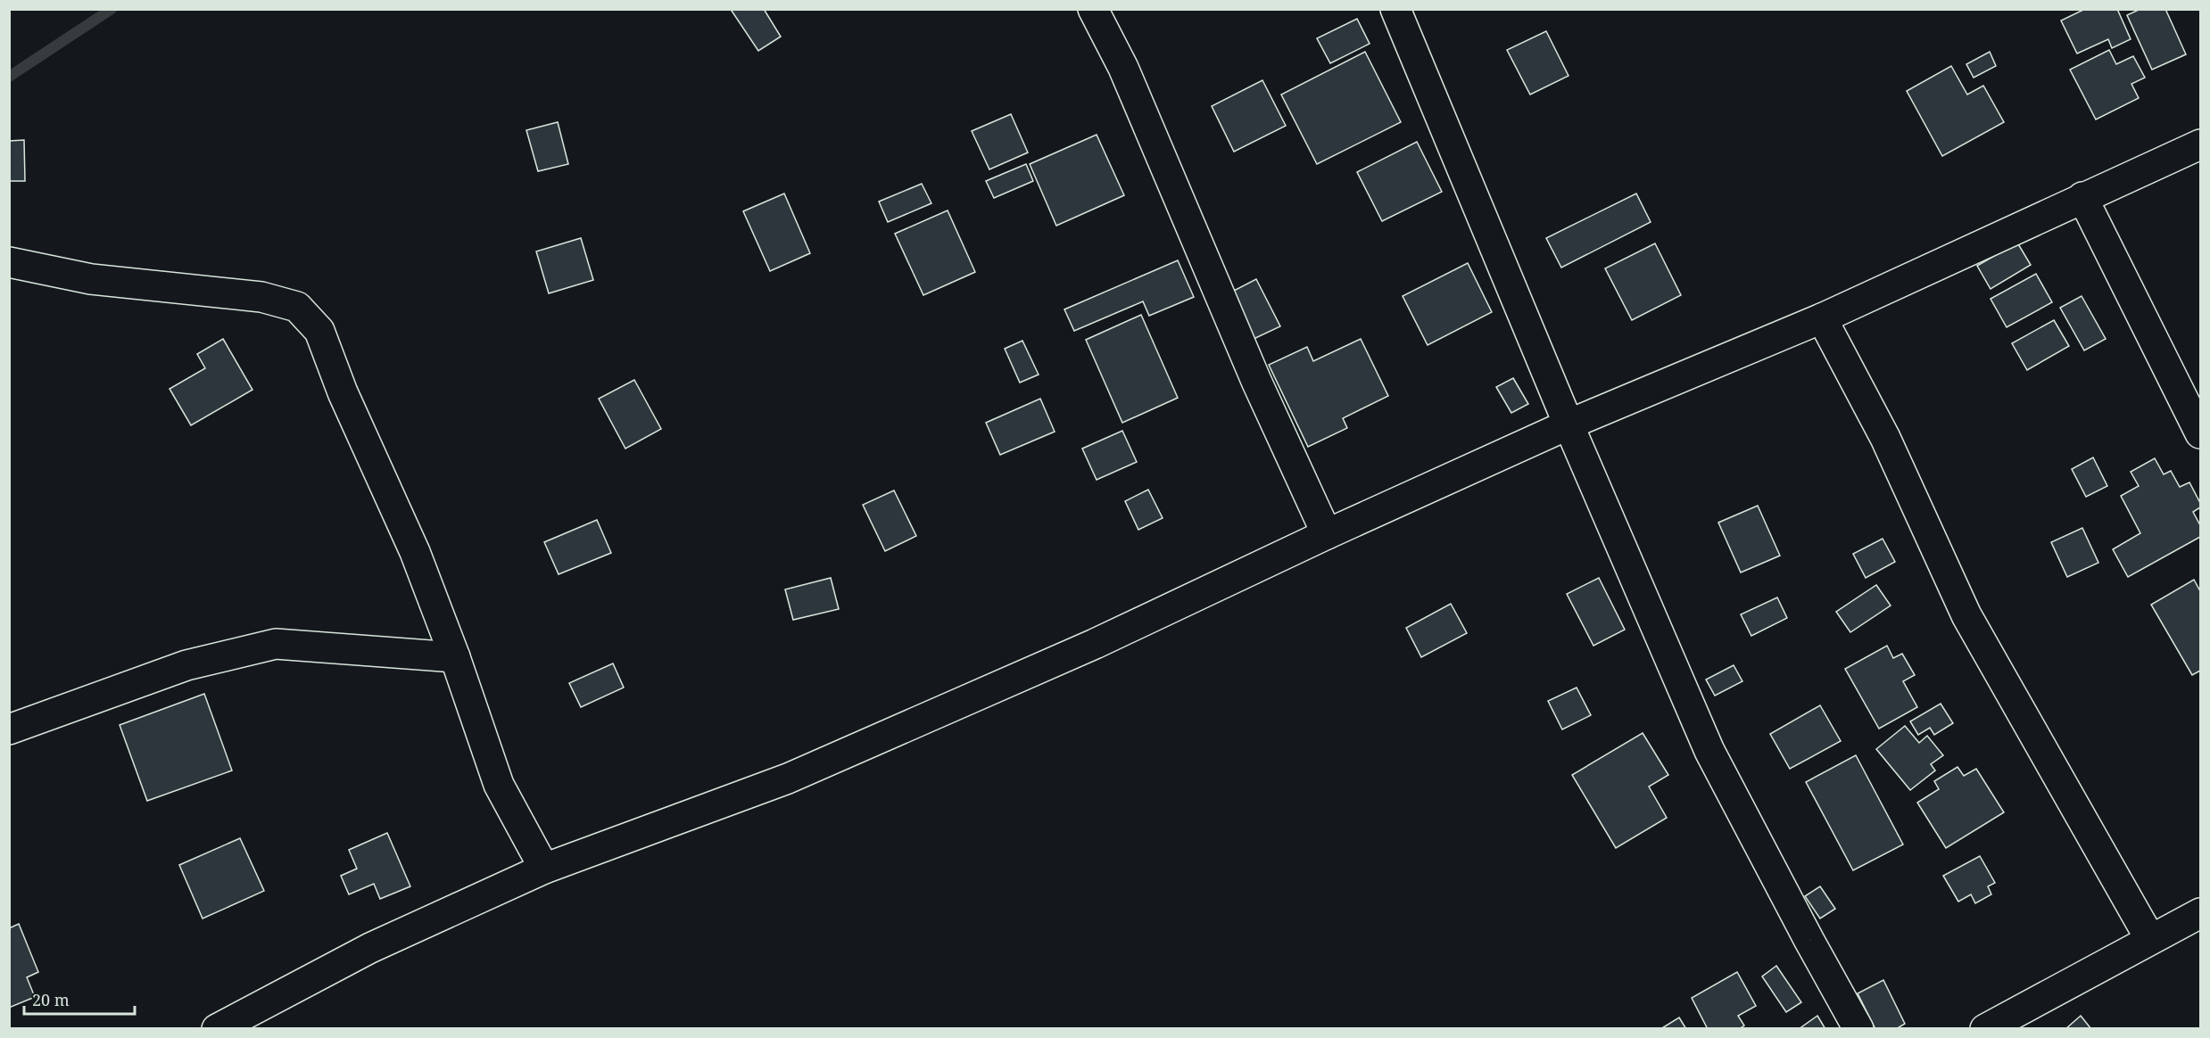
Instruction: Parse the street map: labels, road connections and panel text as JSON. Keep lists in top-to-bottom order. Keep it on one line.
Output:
{"scale_bar":"20 m"}
